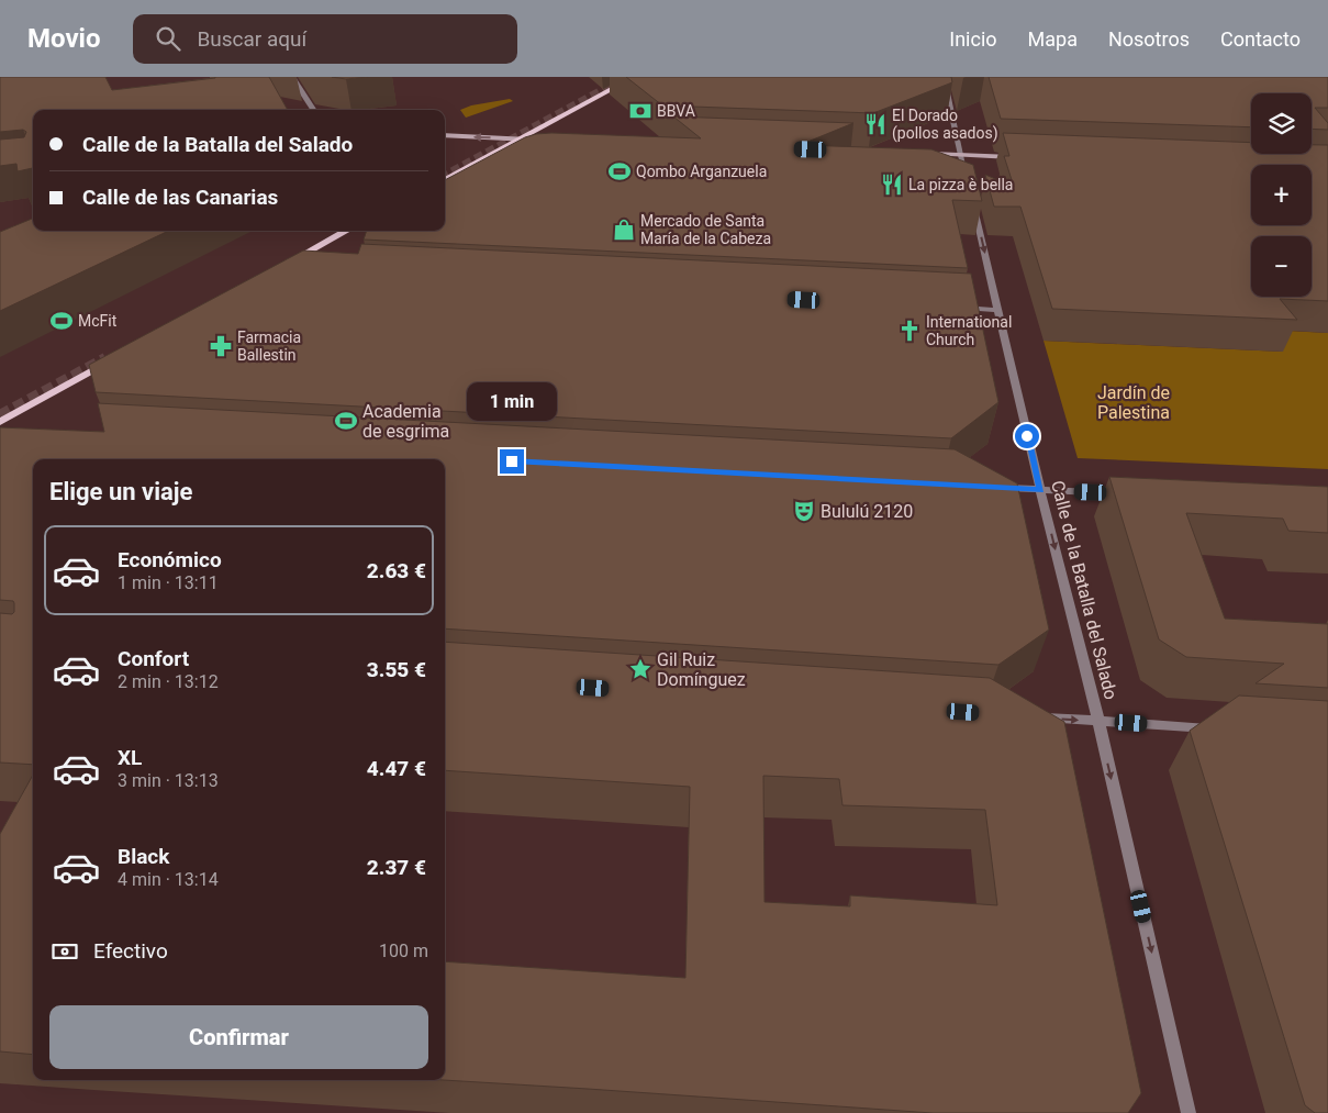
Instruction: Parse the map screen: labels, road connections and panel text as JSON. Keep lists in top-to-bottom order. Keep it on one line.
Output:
{"streets":{"street":["Calle de la Batalla del Salado"]},"one_way":["Calle de la Batalla del Salado"],"parks":["Jardín de Palestina"],"places":{"bank":["BBVA"],"restaurant":["El Dorado (pollos asados)","La pizza è bella"],"sports":["Qombo Arganzuela","McFit","Academia de esgrima"],"shop":["Mercado de Santa María de la Cabeza"],"church":["International Church"],"pharmacy":["Farmacia Ballestin"],"theatre":["Bululú 2120"],"place":["Gil Ruiz Domínguez"]},"page":{"header":"Movio","search":"Buscar aquí","nav":["Inicio","Mapa","Nosotros","Contacto"],"map_buttons":["+","−"],"banner":["Calle de la Batalla del Salado","Calle de las Canarias"],"bubble":"1 min","heading":"Elige un viaje","list":[{"name":"Económico","note":"1 min · 13:11","value":"2.63 €"},{"name":"Confort","note":"2 min · 13:12","value":"3.55 €"},{"name":"XL","note":"3 min · 13:13","value":"4.47 €"},{"name":"Black","note":"4 min · 13:14","value":"2.37 €"}],"pay":["Efectivo","100 m"],"buttons":"Confirmar"}}
